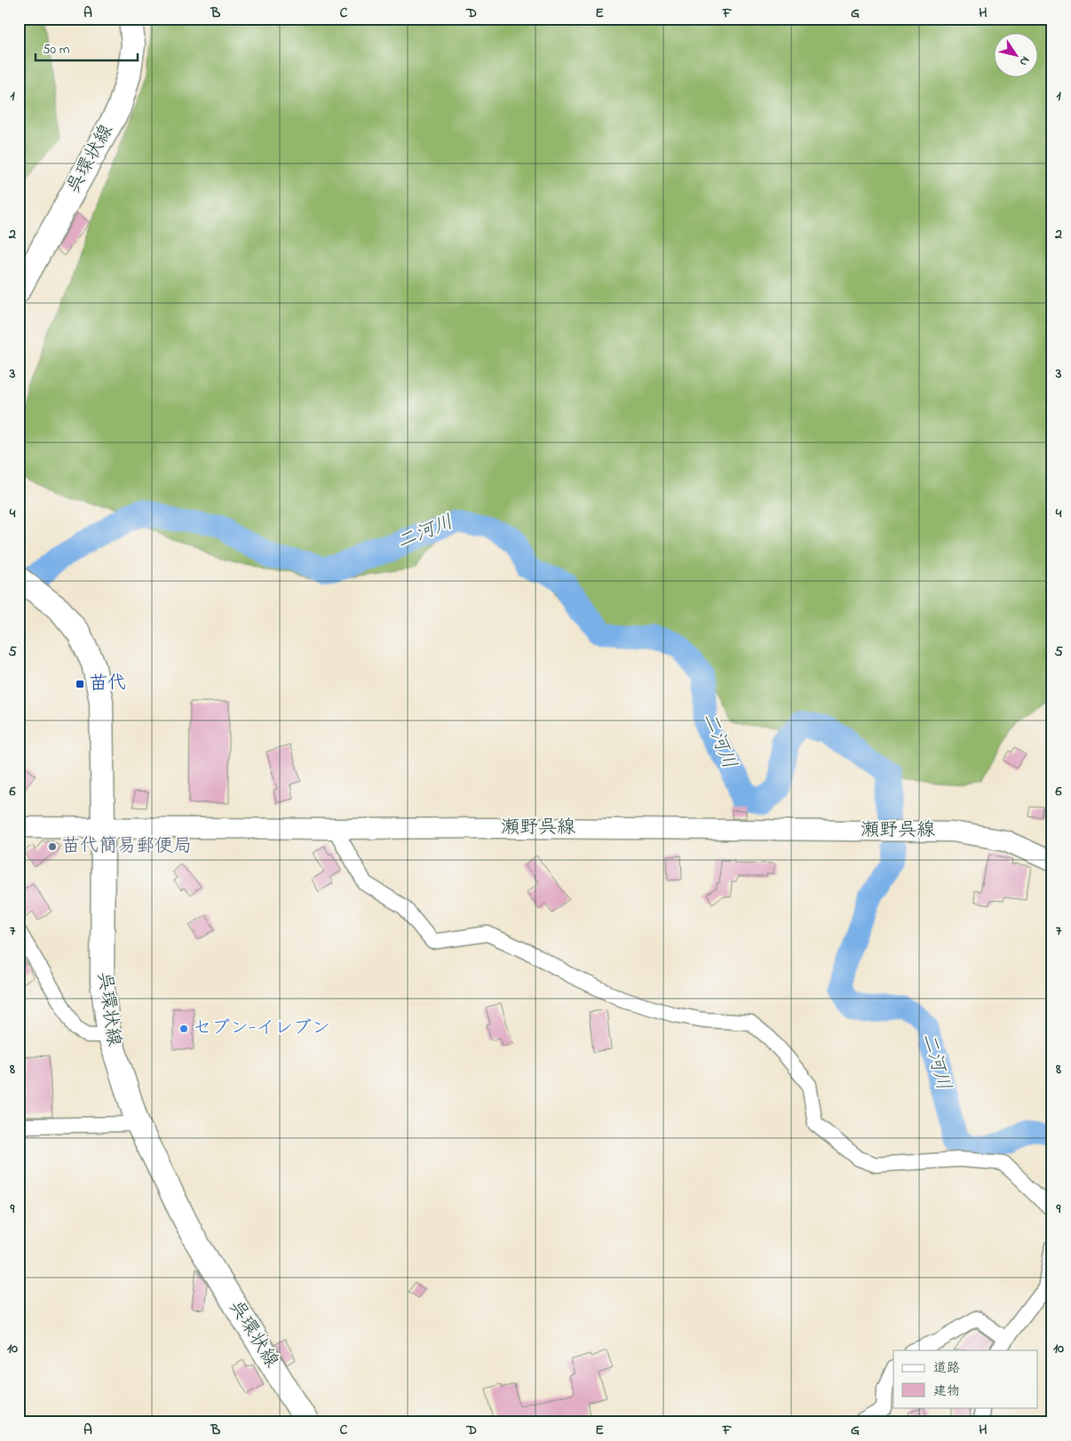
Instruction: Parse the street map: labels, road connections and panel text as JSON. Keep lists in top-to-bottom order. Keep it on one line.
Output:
{"streets":{"main road":["呉環状線","瀬野呉線"]},"crossings":[["呉環状線","瀬野呉線"]],"water":["二河川"],"places":{"transit":["苗代"],"other":["苗代簡易郵便局","セブン-イレブン"]},"legend":["道路","建物"],"scale_bar":"50 m","north":"bottom right","grid":{"columns":["A","B","C","D","E","F","G","H"],"rows":["1","2","3","4","5","6","7","8","9","10"]}}
